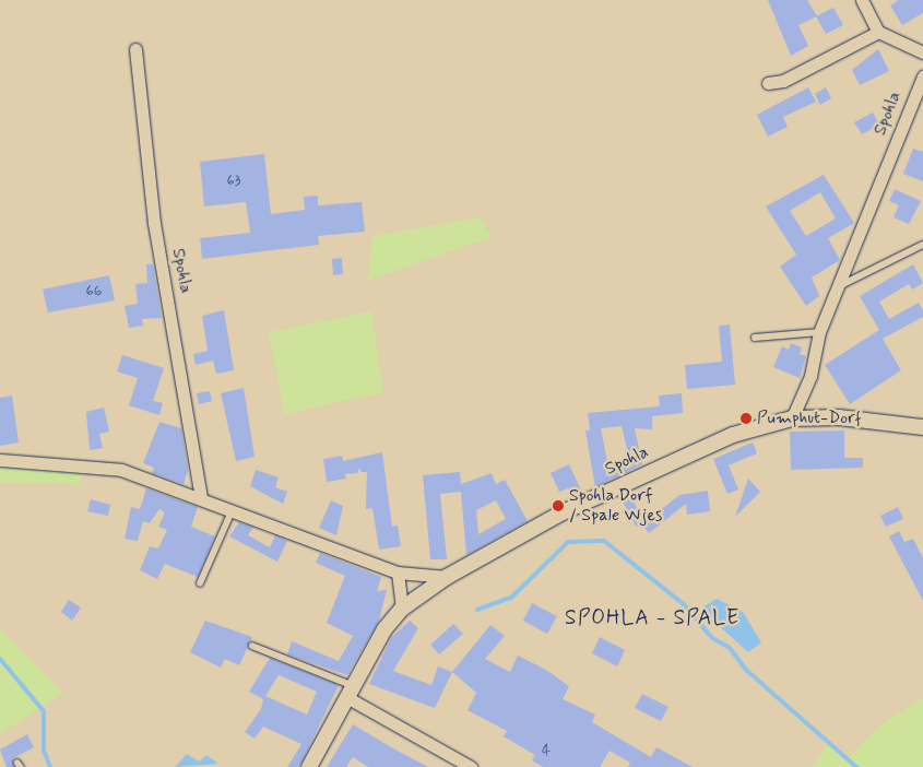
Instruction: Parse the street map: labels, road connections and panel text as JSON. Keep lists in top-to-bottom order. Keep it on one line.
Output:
{"streets":{"street":["Spohla"]},"districts":["SPOHLA - SPALE"],"places":["Pumphut-Dorf","Spohla Dorf / Spale Wjes"],"house_numbers":["63","66","4"]}
